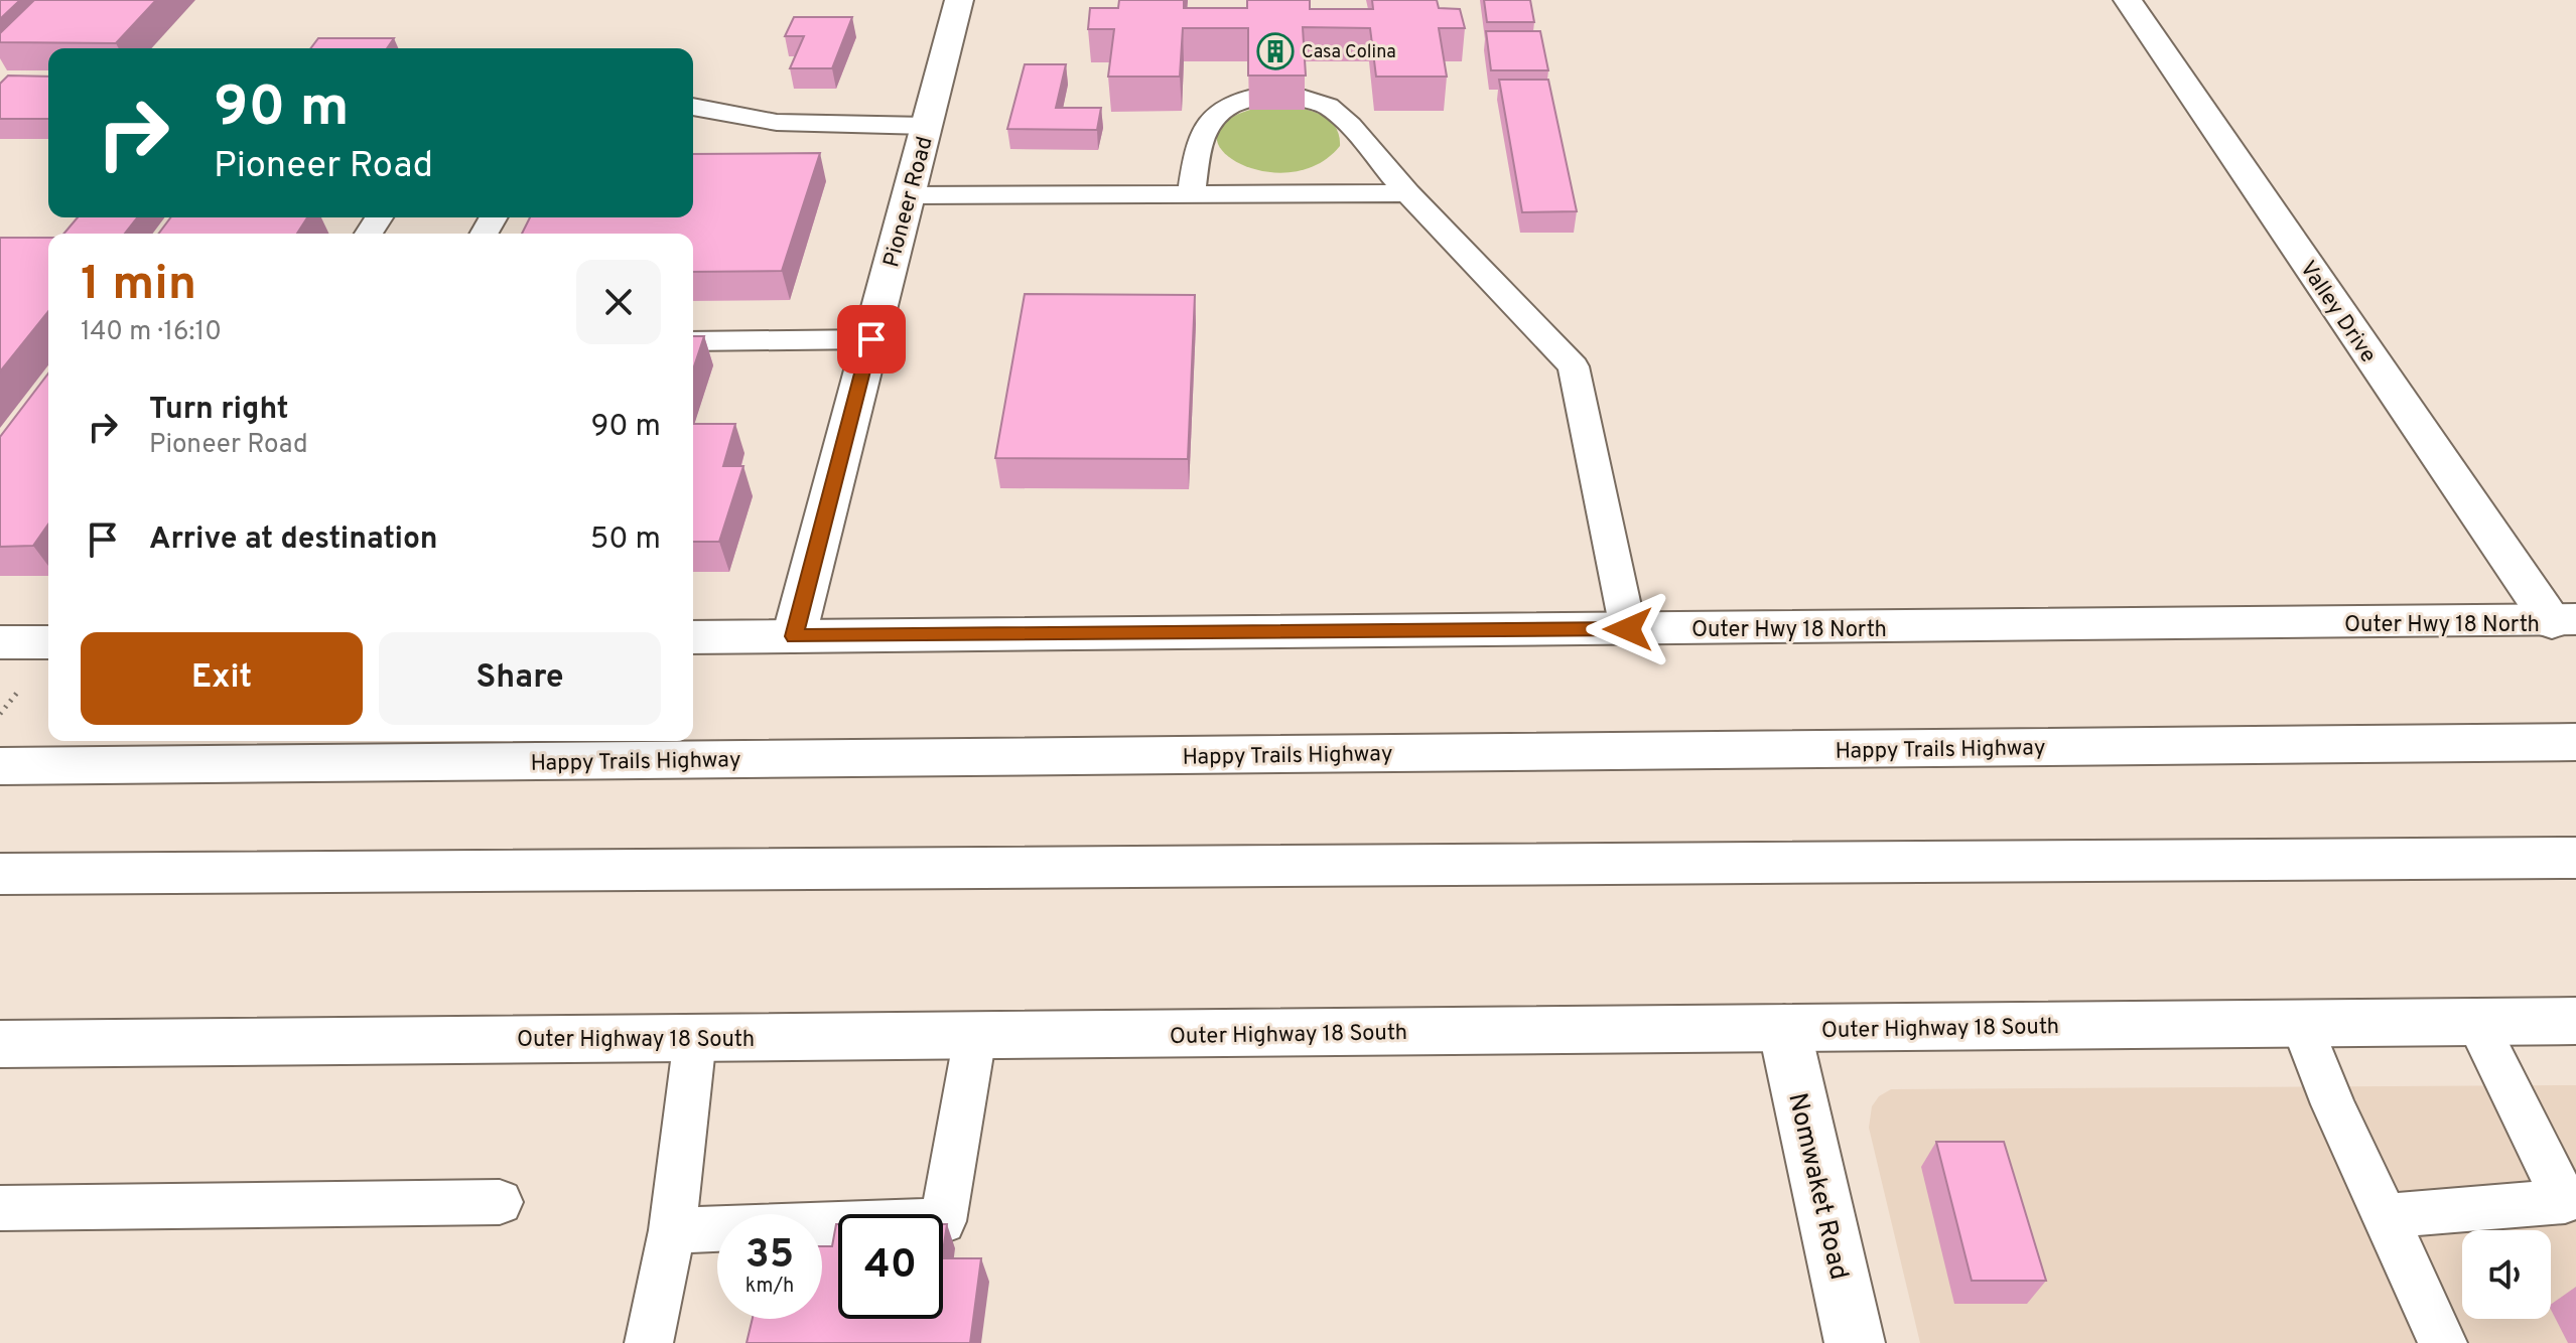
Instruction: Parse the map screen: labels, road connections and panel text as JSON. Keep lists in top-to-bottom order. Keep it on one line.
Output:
{"streets":{"street":["Pioneer Road","Valley Drive","Outer Hwy 18 North","Happy Trails Highway","Outer Highway 18 South","Nomwaket Road"]},"crossings":[["Pioneer Road","Outer Hwy 18 North"],["Valley Drive","Outer Hwy 18 North"],["Outer Highway 18 South","Nomwaket Road"]],"places":{"building":["Casa Colina"]},"page":{"turn":["90 m","Pioneer Road"],"heading":["1 min","140 m · 16:10"],"list":[{"name":"Turn right","note":"Pioneer Road","value":"90 m"},{"name":"Arrive at destination","value":"50 m"}],"buttons":["Exit","Share"],"speed":"35 km/h","limit":"40"}}
